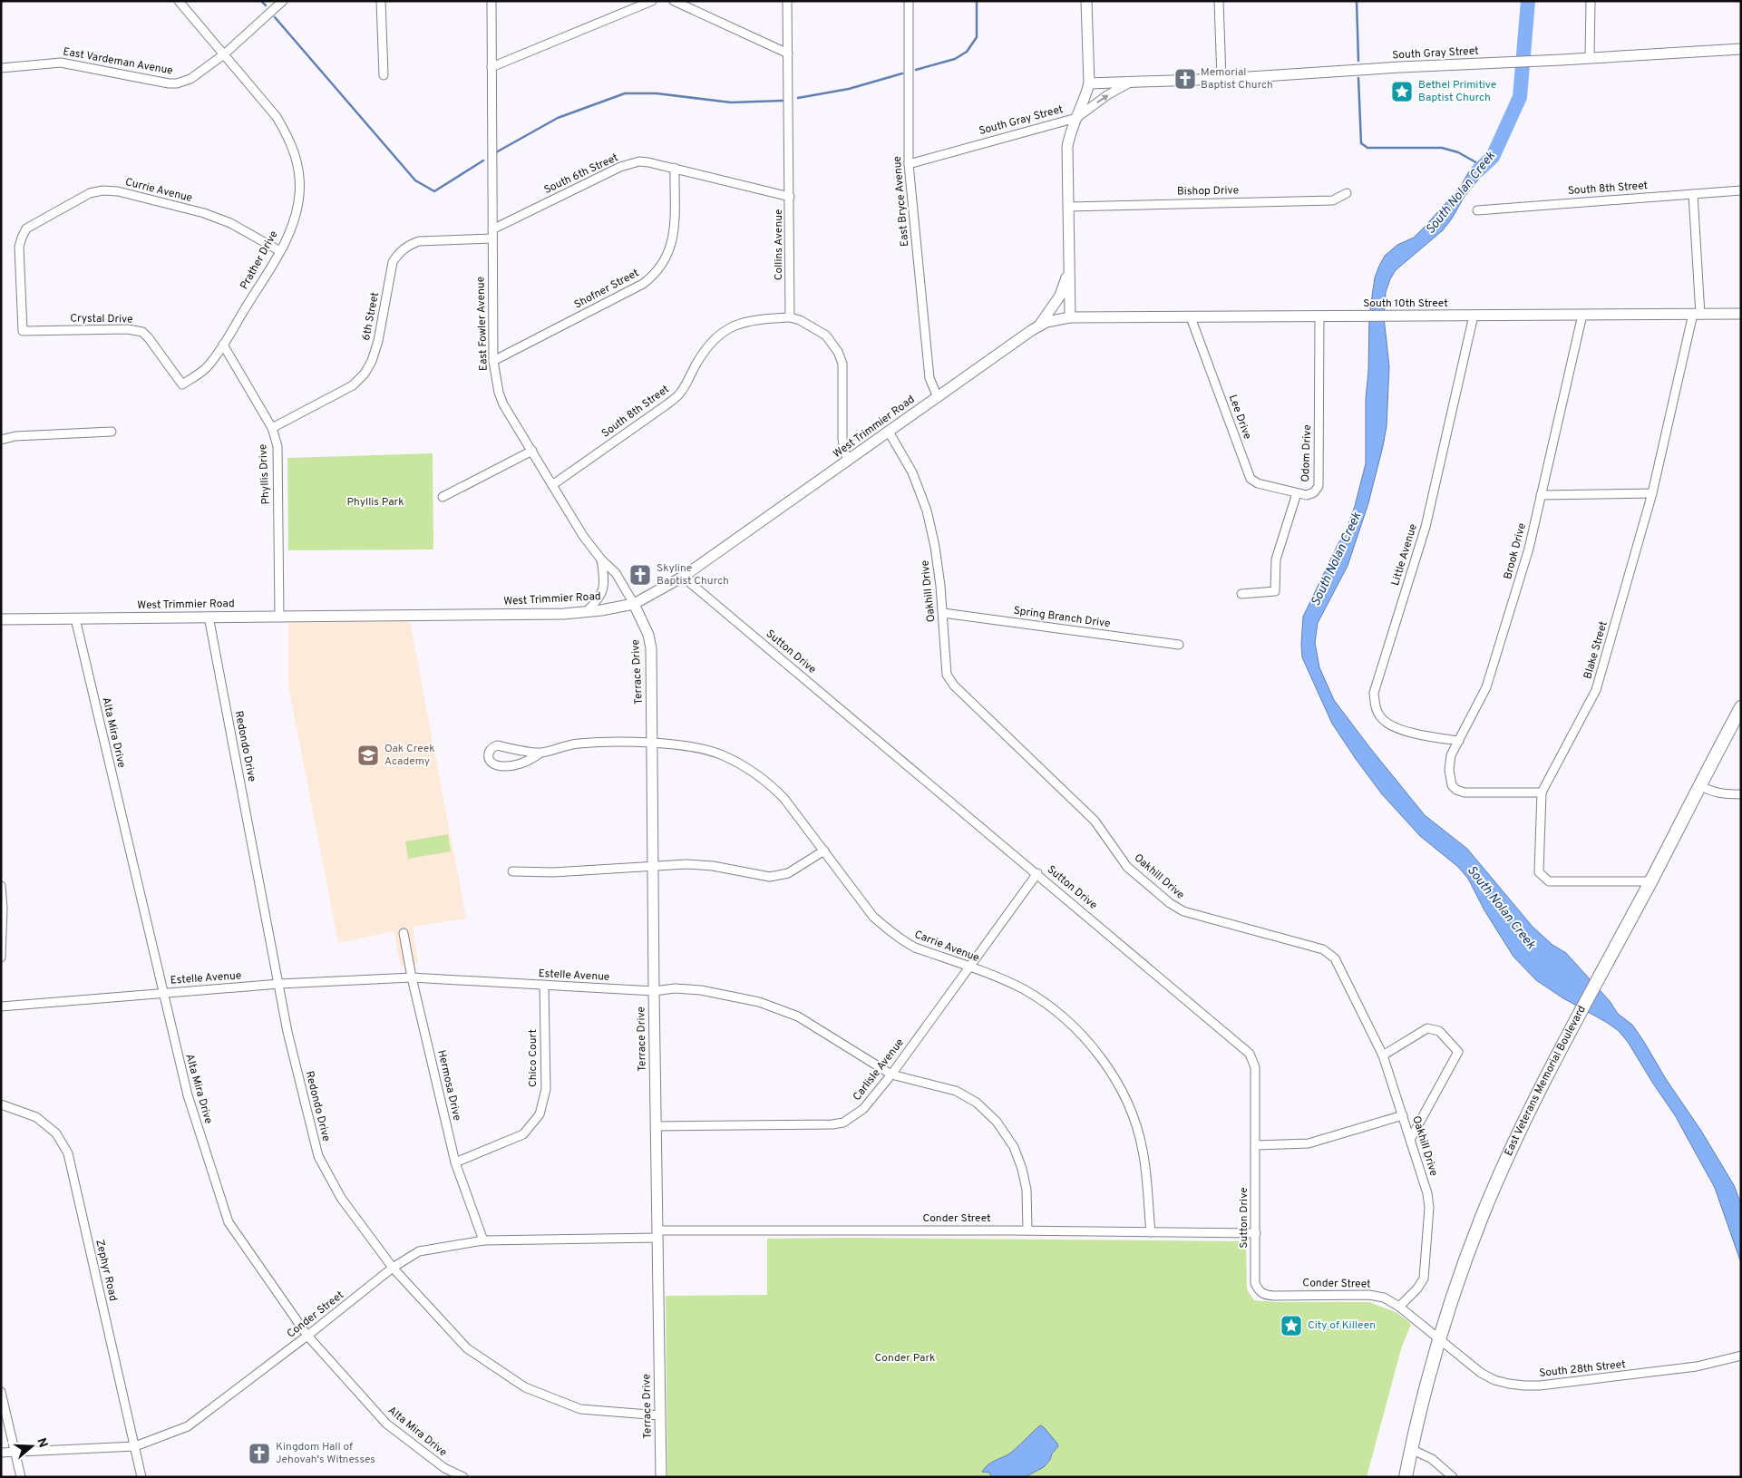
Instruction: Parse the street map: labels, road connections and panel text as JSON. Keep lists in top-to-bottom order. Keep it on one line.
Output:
{"streets":{"main road":["East Veterans Memorial Boulevard"],"street":["South Gray Street","East Vardeman Avenue","South 6th Street","South 8th Street","Currie Avenue","Bishop Drive","East Bryce Avenue","Collins Avenue","Prather Drive","Shofner Street","South 10th Street","6th Street","Crystal Drive","East Fowler Avenue","Lee Drive","West Trimmier Road","Odom Drive","Phyllis Drive","Brook Drive","Little Avenue","Oakhill Drive","Spring Branch Drive","Blake Street","Sutton Drive","Terrace Drive","Alta Mira Drive","Redondo Drive","Carrie Avenue","Estelle Avenue","Chico Court","Carlisle Avenue","Hermosa Drive","Conder Street","Zephyr Road","South 28th Street"]},"crossings":[["South Gray Street","East Bryce Avenue"],["East Vardeman Avenue","Prather Drive"],["South 6th Street","Collins Avenue"],["South 6th Street","Shofner Street"],["South 6th Street","East Fowler Avenue"],["South 8th Street","Collins Avenue"],["South 8th Street","East Fowler Avenue"],["South 8th Street","Blake Street"],["Currie Avenue","Prather Drive"],["Currie Avenue","Crystal Drive"],["East Bryce Avenue","West Trimmier Road"],["Prather Drive","Crystal Drive"],["Prather Drive","Phyllis Drive"],["Shofner Street","East Fowler Avenue"],["South 10th Street","Lee Drive"],["South 10th Street","West Trimmier Road"],["South 10th Street","Odom Drive"],["South 10th Street","Brook Drive"],["South 10th Street","Little Avenue"],["South 10th Street","Blake Street"],["6th Street","East Fowler Avenue"],["6th Street","Phyllis Drive"],["East Fowler Avenue","West Trimmier Road"],["East Fowler Avenue","Terrace Drive"],["Lee Drive","Odom Drive"],["West Trimmier Road","Phyllis Drive"],["West Trimmier Road","Oakhill Drive"],["West Trimmier Road","Sutton Drive"],["West Trimmier Road","Terrace Drive"],["West Trimmier Road","Alta Mira Drive"],["West Trimmier Road","Redondo Drive"],["Brook Drive","Little Avenue"],["Brook Drive","Blake Street"],["Oakhill Drive","Spring Branch Drive"],["Oakhill Drive","Conder Street"],["Blake Street","East Veterans Memorial Boulevard"],["Sutton Drive","Carlisle Avenue"],["Sutton Drive","Conder Street"],["Terrace Drive","Redondo Drive"],["Terrace Drive","Carrie Avenue"],["Terrace Drive","Estelle Avenue"],["Terrace Drive","Carlisle Avenue"],["Terrace Drive","Conder Street"],["Alta Mira Drive","Estelle Avenue"],["Alta Mira Drive","Conder Street"],["Redondo Drive","Estelle Avenue"],["Redondo Drive","Conder Street"],["Carrie Avenue","Carlisle Avenue"],["Carrie Avenue","Conder Street"],["Estelle Avenue","Chico Court"],["Estelle Avenue","Carlisle Avenue"],["Estelle Avenue","Hermosa Drive"],["Estelle Avenue","Conder Street"],["Chico Court","Hermosa Drive"],["East Veterans Memorial Boulevard","Conder Street"],["East Veterans Memorial Boulevard","South 28th Street"],["Hermosa Drive","Conder Street"],["Conder Street","Zephyr Road"],["Conder Street","South 28th Street"]],"water":["South Nolan Creek"],"parks":["Phyllis Park","Conder Park"],"places":{"church":["Memorial Baptist Church","Skyline Baptist Church","Kingdom Hall of Jehovah's Witnesses"],"place":["Bethel Primitive Baptist Church","City of Killeen"],"school or university":["Oak Creek Academy"]},"north":"right"}
